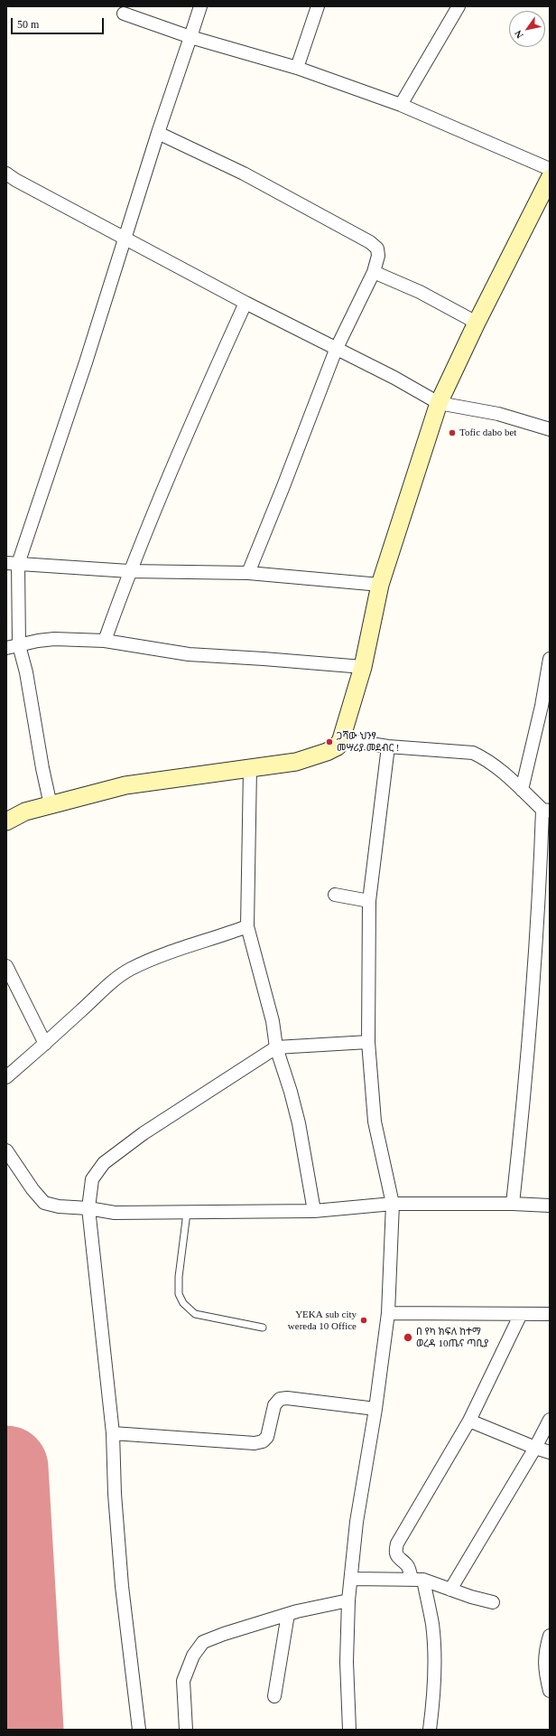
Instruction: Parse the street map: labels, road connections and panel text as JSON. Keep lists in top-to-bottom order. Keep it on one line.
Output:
{"places":["Tofic dabo bet","ጋሻው ህንፃ መሣሪያ መደብር !","YEKA sub city wereda 10 Office","በ የካ ክፍለ ከተማ ወረዳ 10ጤና ጣቢያ"],"scale_bar":"50 m","north":"bottom left"}
